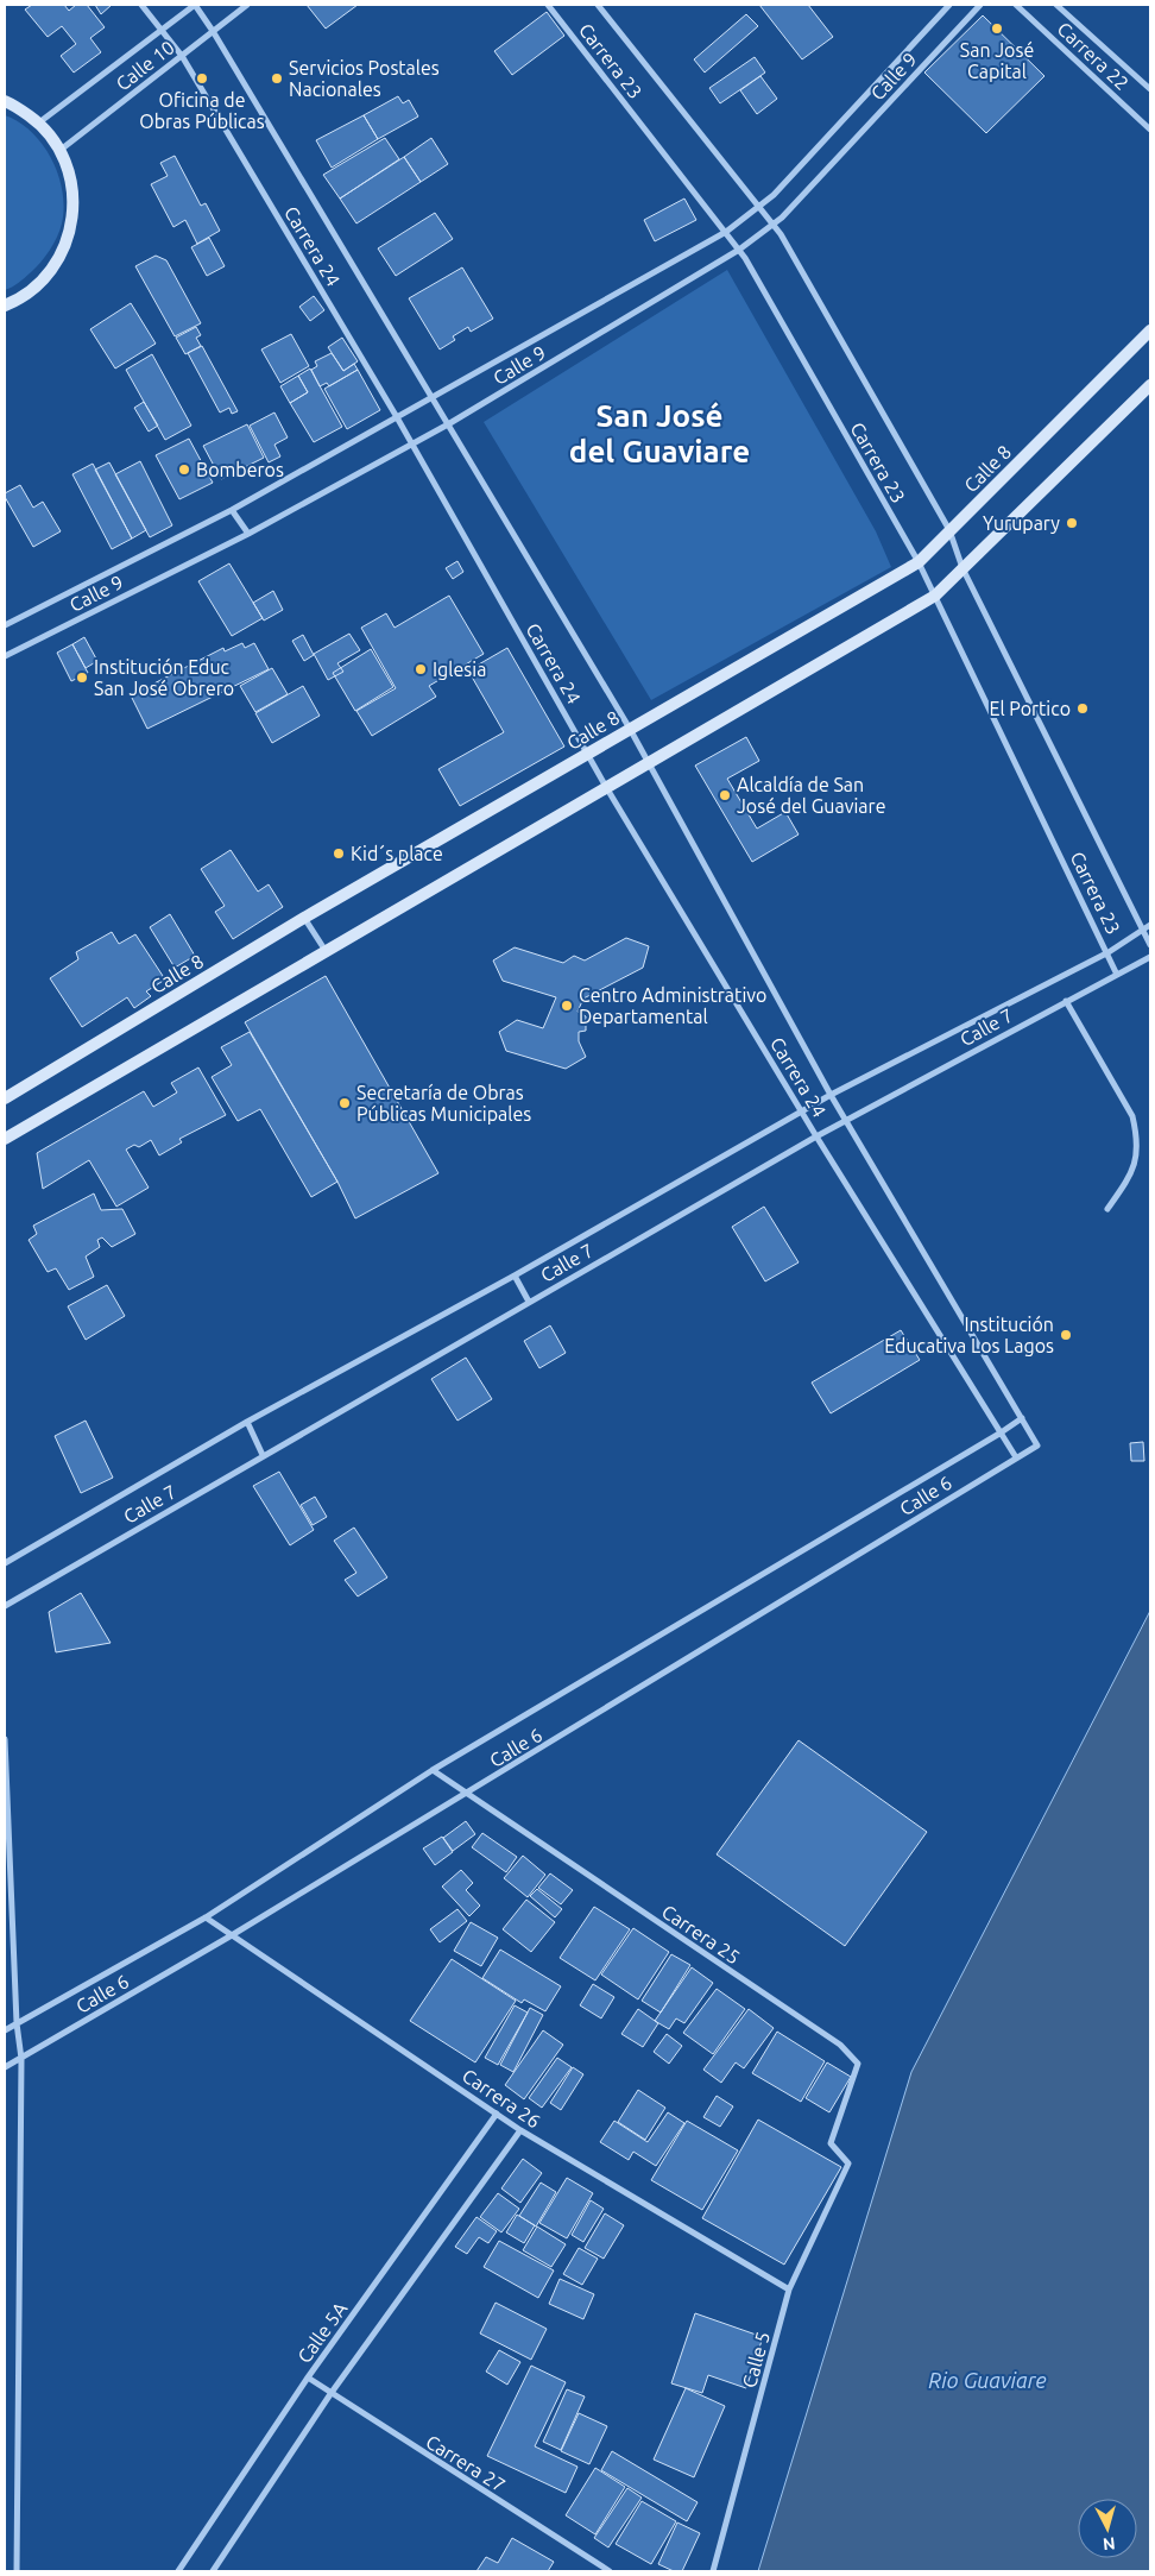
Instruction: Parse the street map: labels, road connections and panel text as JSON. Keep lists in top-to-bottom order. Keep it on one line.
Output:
{"streets":{"main road":["Calle 8"],"street":["Carrera 22","Carrera 23","Calle 10","Calle 9","Carrera 24","Calle 7","Calle 6","Carrera 25","Carrera 26","Calle 5A","Calle 5","Carrera 27"]},"crossings":[["Carrera 23","Calle 9"],["Carrera 23","Calle 8"],["Carrera 23","Calle 7"],["Calle 10","Carrera 24"],["Calle 9","Carrera 24"],["Carrera 24","Calle 8"],["Carrera 24","Calle 7"],["Carrera 24","Calle 6"],["Calle 6","Carrera 25"],["Calle 6","Carrera 26"],["Carrera 25","Calle 5"],["Carrera 26","Calle 5A"],["Carrera 26","Calle 5"],["Calle 5A","Carrera 27"]],"districts":["San José del Guaviare"],"water":["Rio Guaviare"],"places":["San José Capital","Oficina de Obras Públicas","Servicios Postales Nacionales","Bomberos","Yurupary","Iglesia","Institución Educ San José Obrero","El Portico","Alcaldía de San José del Guaviare","Kid´s place","Centro Administrativo Departamental","Secretaría de Obras Públicas Municipales","Institución Educativa Los Lagos"],"north":"bottom"}
